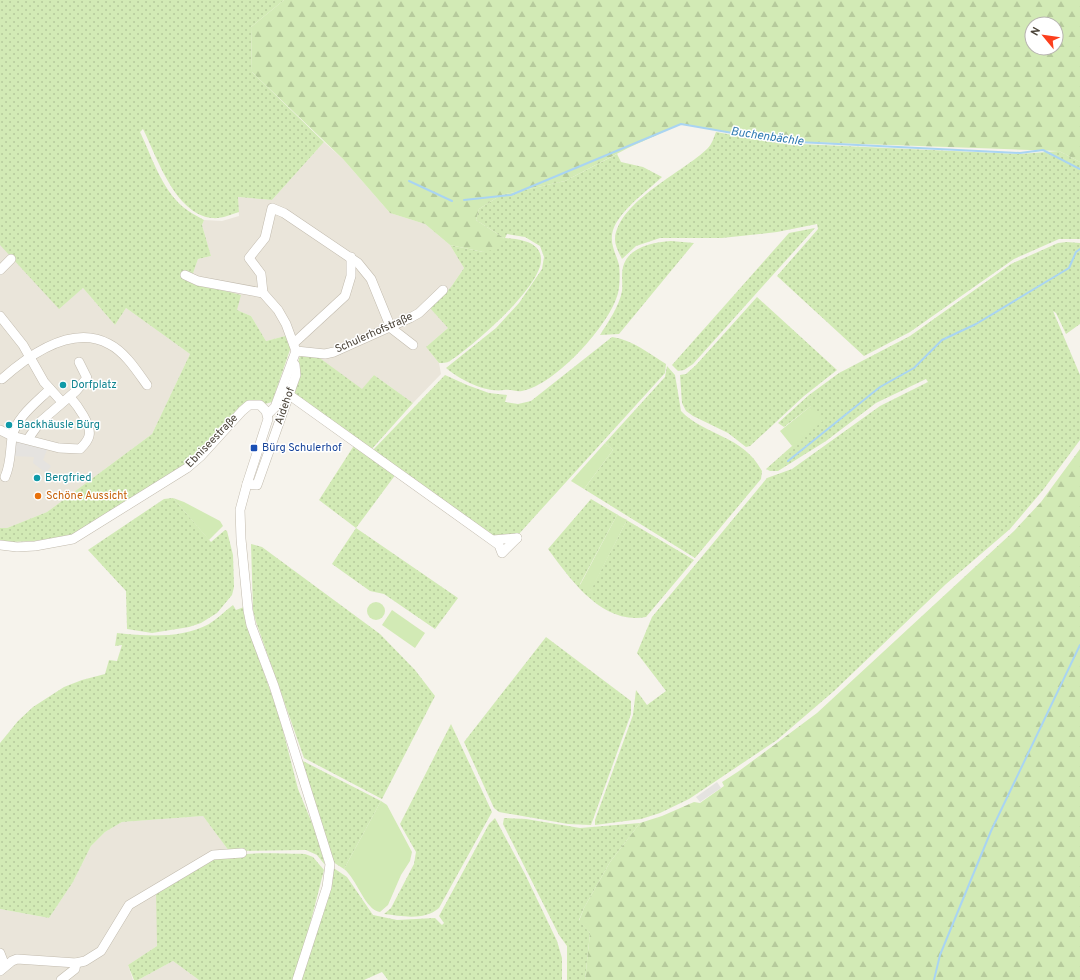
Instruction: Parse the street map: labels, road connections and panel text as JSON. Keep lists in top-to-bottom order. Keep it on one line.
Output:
{"streets":{"street":["Schulerhofstraße","Aidehof","Ebniseestraße"]},"water":["Buchenbächle"],"places":{"other":["Dorfplatz","Backhäusle Bürg","Bergfried","Schöne Aussicht"],"transit":["Bürg Schulerhof"]},"north":"top left"}
